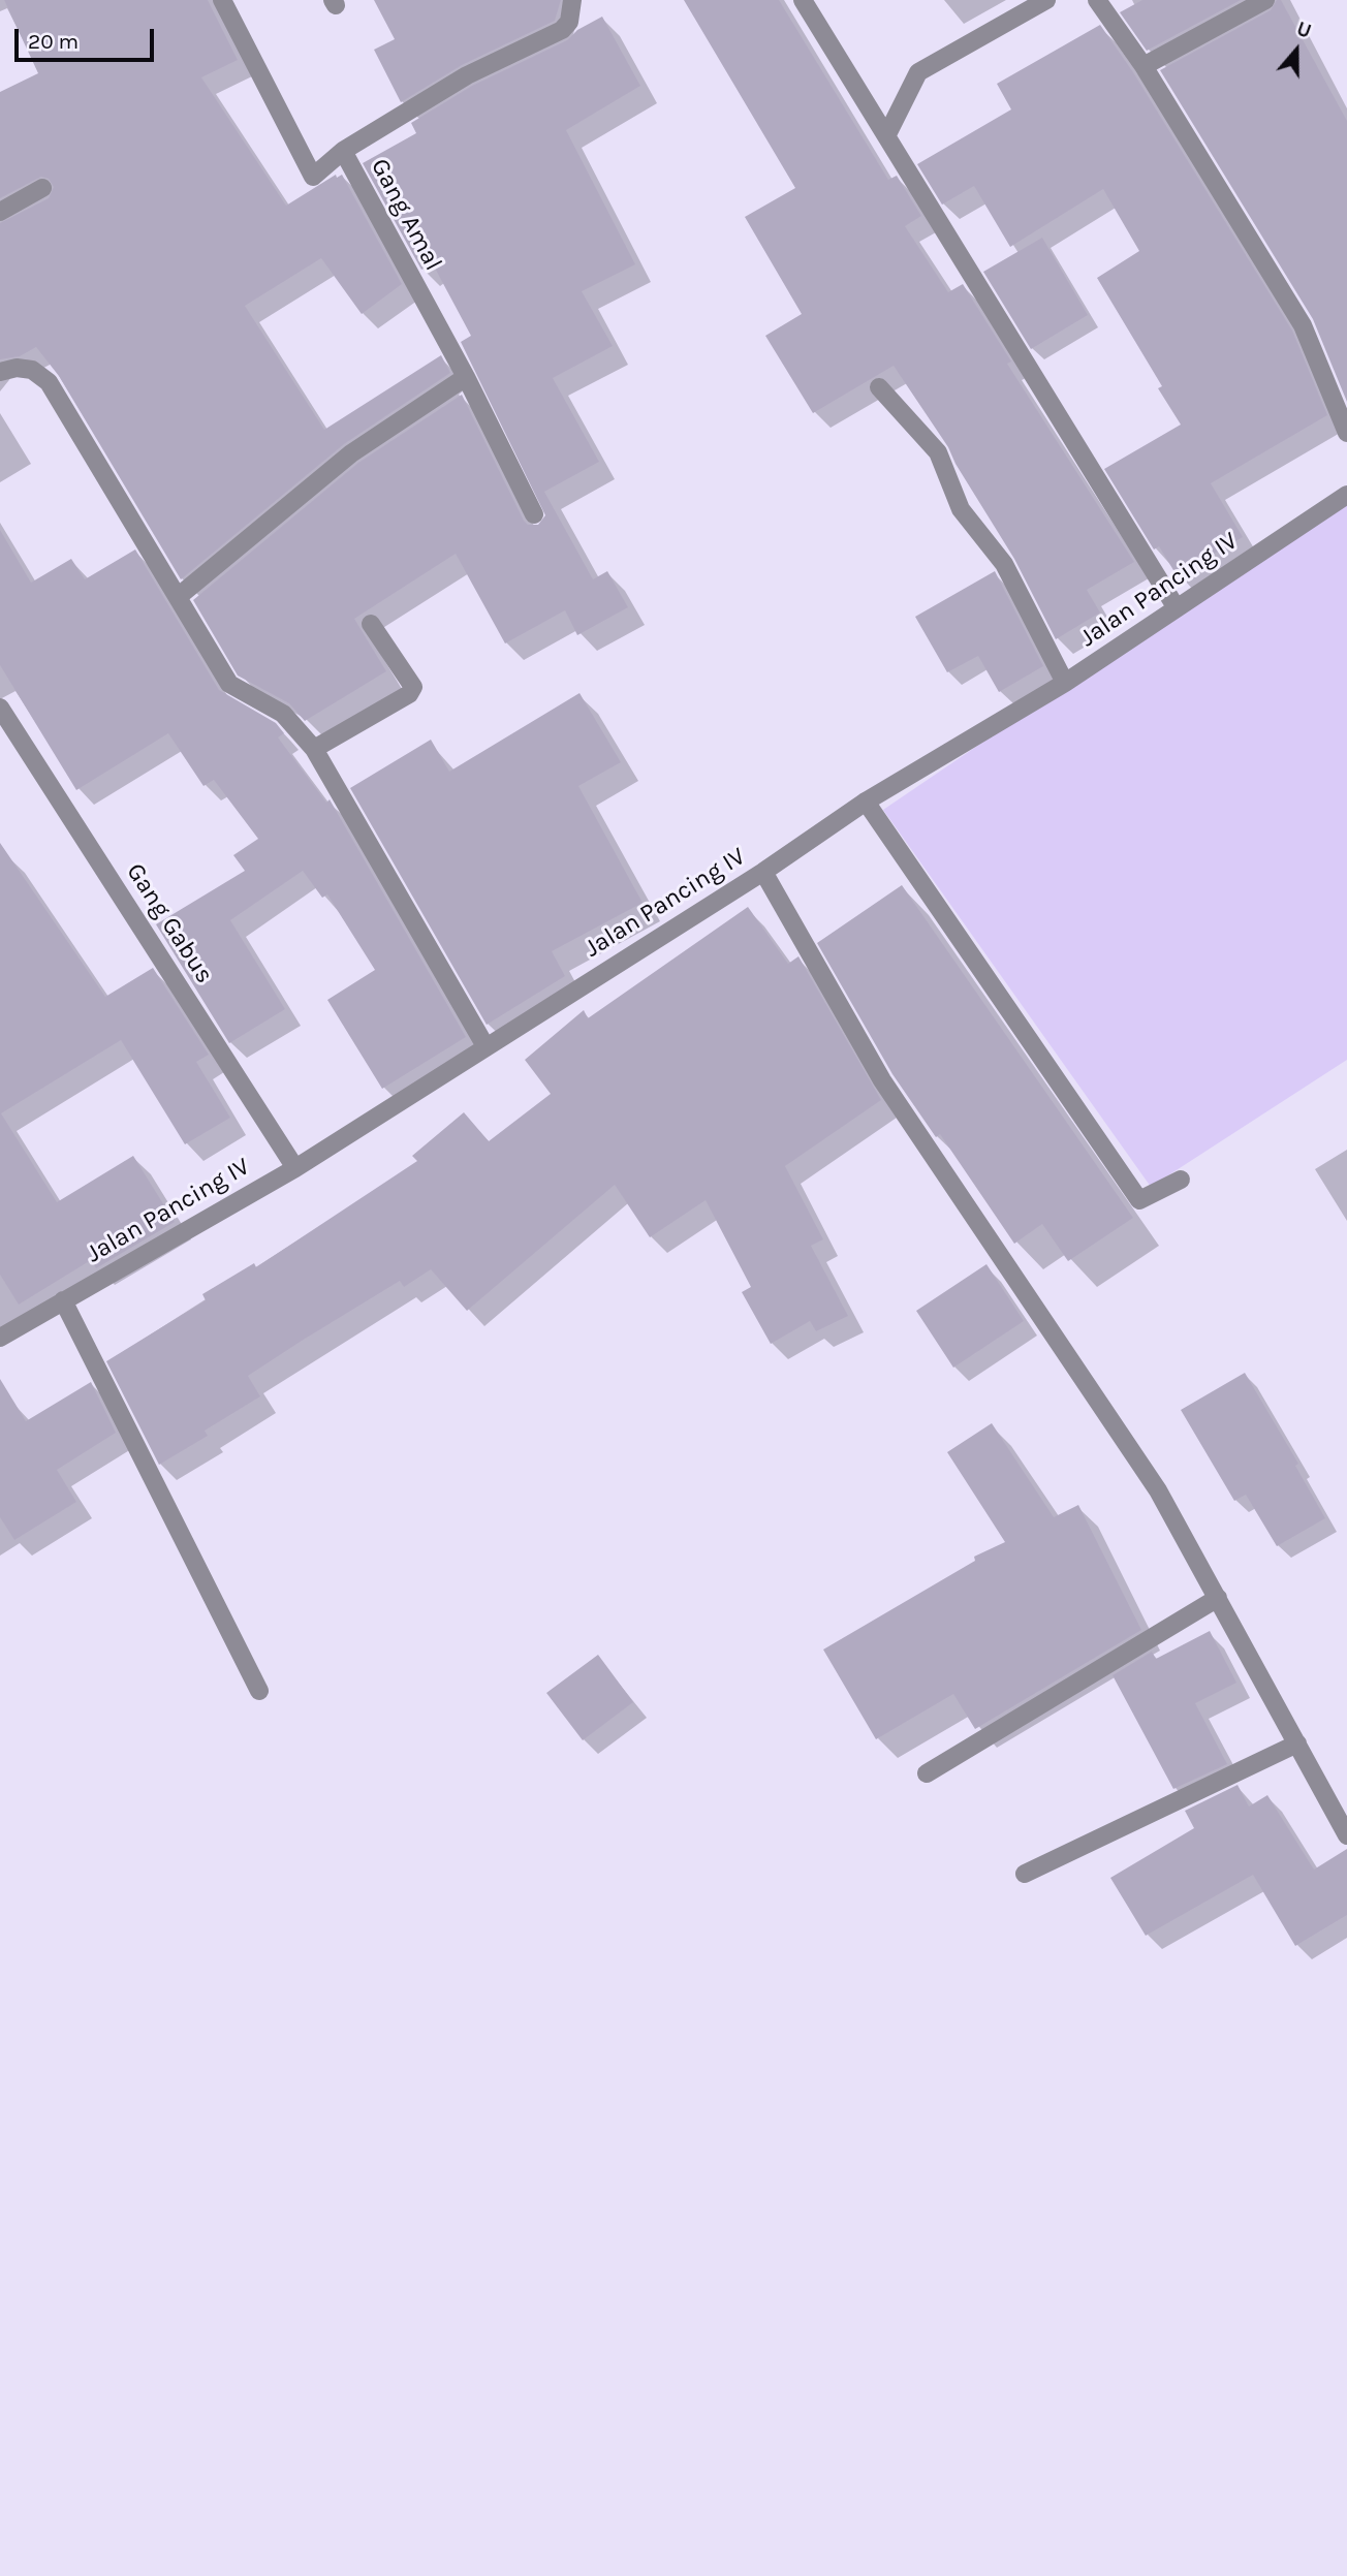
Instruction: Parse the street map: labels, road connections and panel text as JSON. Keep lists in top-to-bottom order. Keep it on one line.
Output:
{"streets":{"street":["Gang Amal","Jalan Pancing IV","Gang Gabus"]},"crossings":[["Jalan Pancing IV","Gang Gabus"]],"scale_bar":"20 m","north":"top"}
